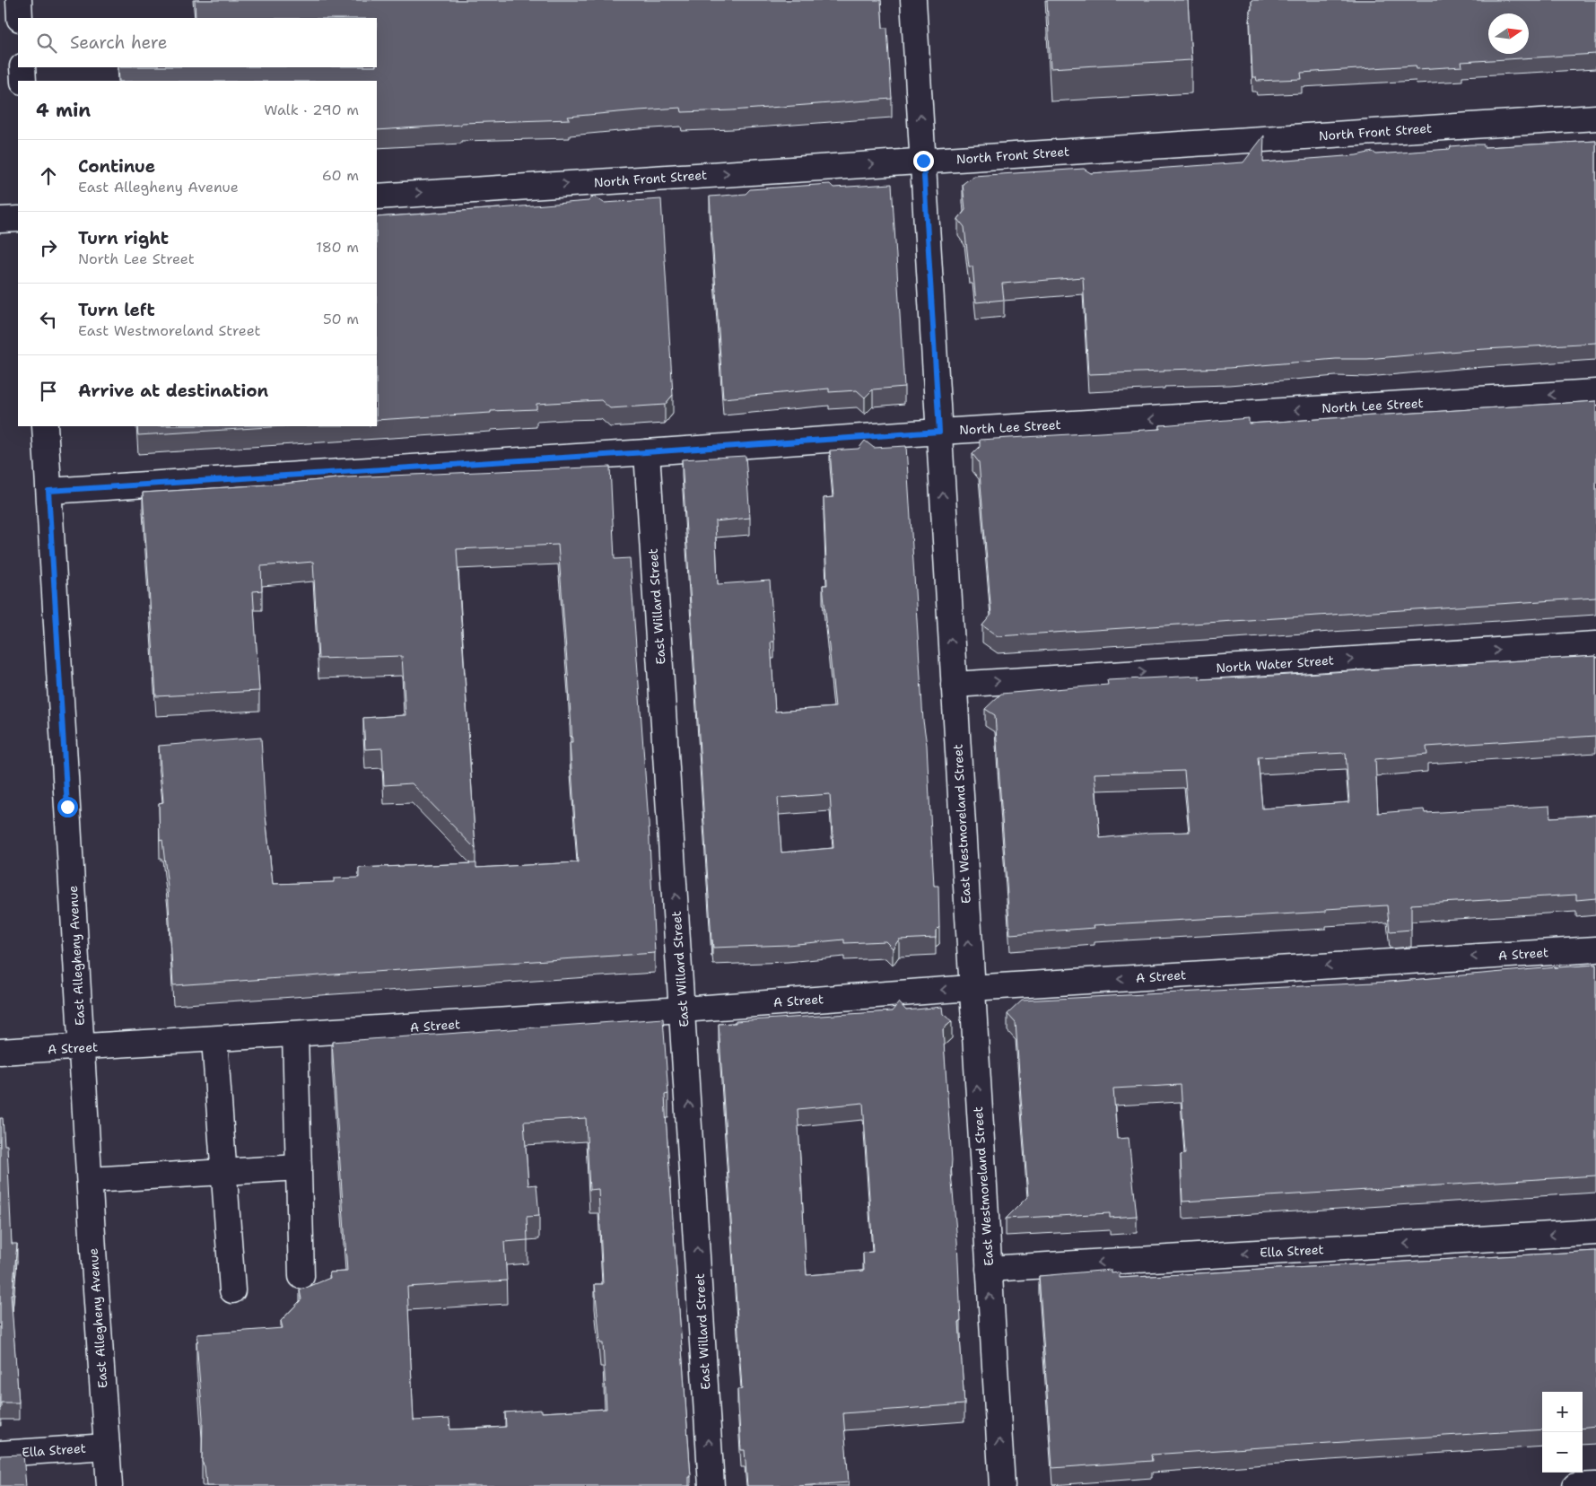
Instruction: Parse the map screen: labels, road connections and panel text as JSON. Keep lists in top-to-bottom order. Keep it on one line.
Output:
{"streets":{"street":["North Front Street","North Lee Street","East Willard Street","North Water Street","East Westmoreland Street","A Street","East Allegheny Avenue","Ella Street"]},"crossings":[["North Front Street","East Westmoreland Street"],["North Lee Street","East Willard Street"],["North Lee Street","East Westmoreland Street"],["North Lee Street","East Allegheny Avenue"],["East Willard Street","A Street"],["North Water Street","East Westmoreland Street"],["East Westmoreland Street","A Street"],["East Westmoreland Street","Ella Street"],["A Street","East Allegheny Avenue"],["East Allegheny Avenue","Ella Street"]],"one_way":["North Front Street","North Lee Street","East Willard Street","North Water Street","East Westmoreland Street","A Street","Ella Street"],"north":"right","page":{"search":"Search here","heading":["4 min","Walk · 290 m"],"list":[["Continue","East Allegheny Avenue","60 m"],["Turn right","North Lee Street","180 m"],["Turn left","East Westmoreland Street","50 m"],"Arrive at destination"],"map_buttons":["+","−"]}}
